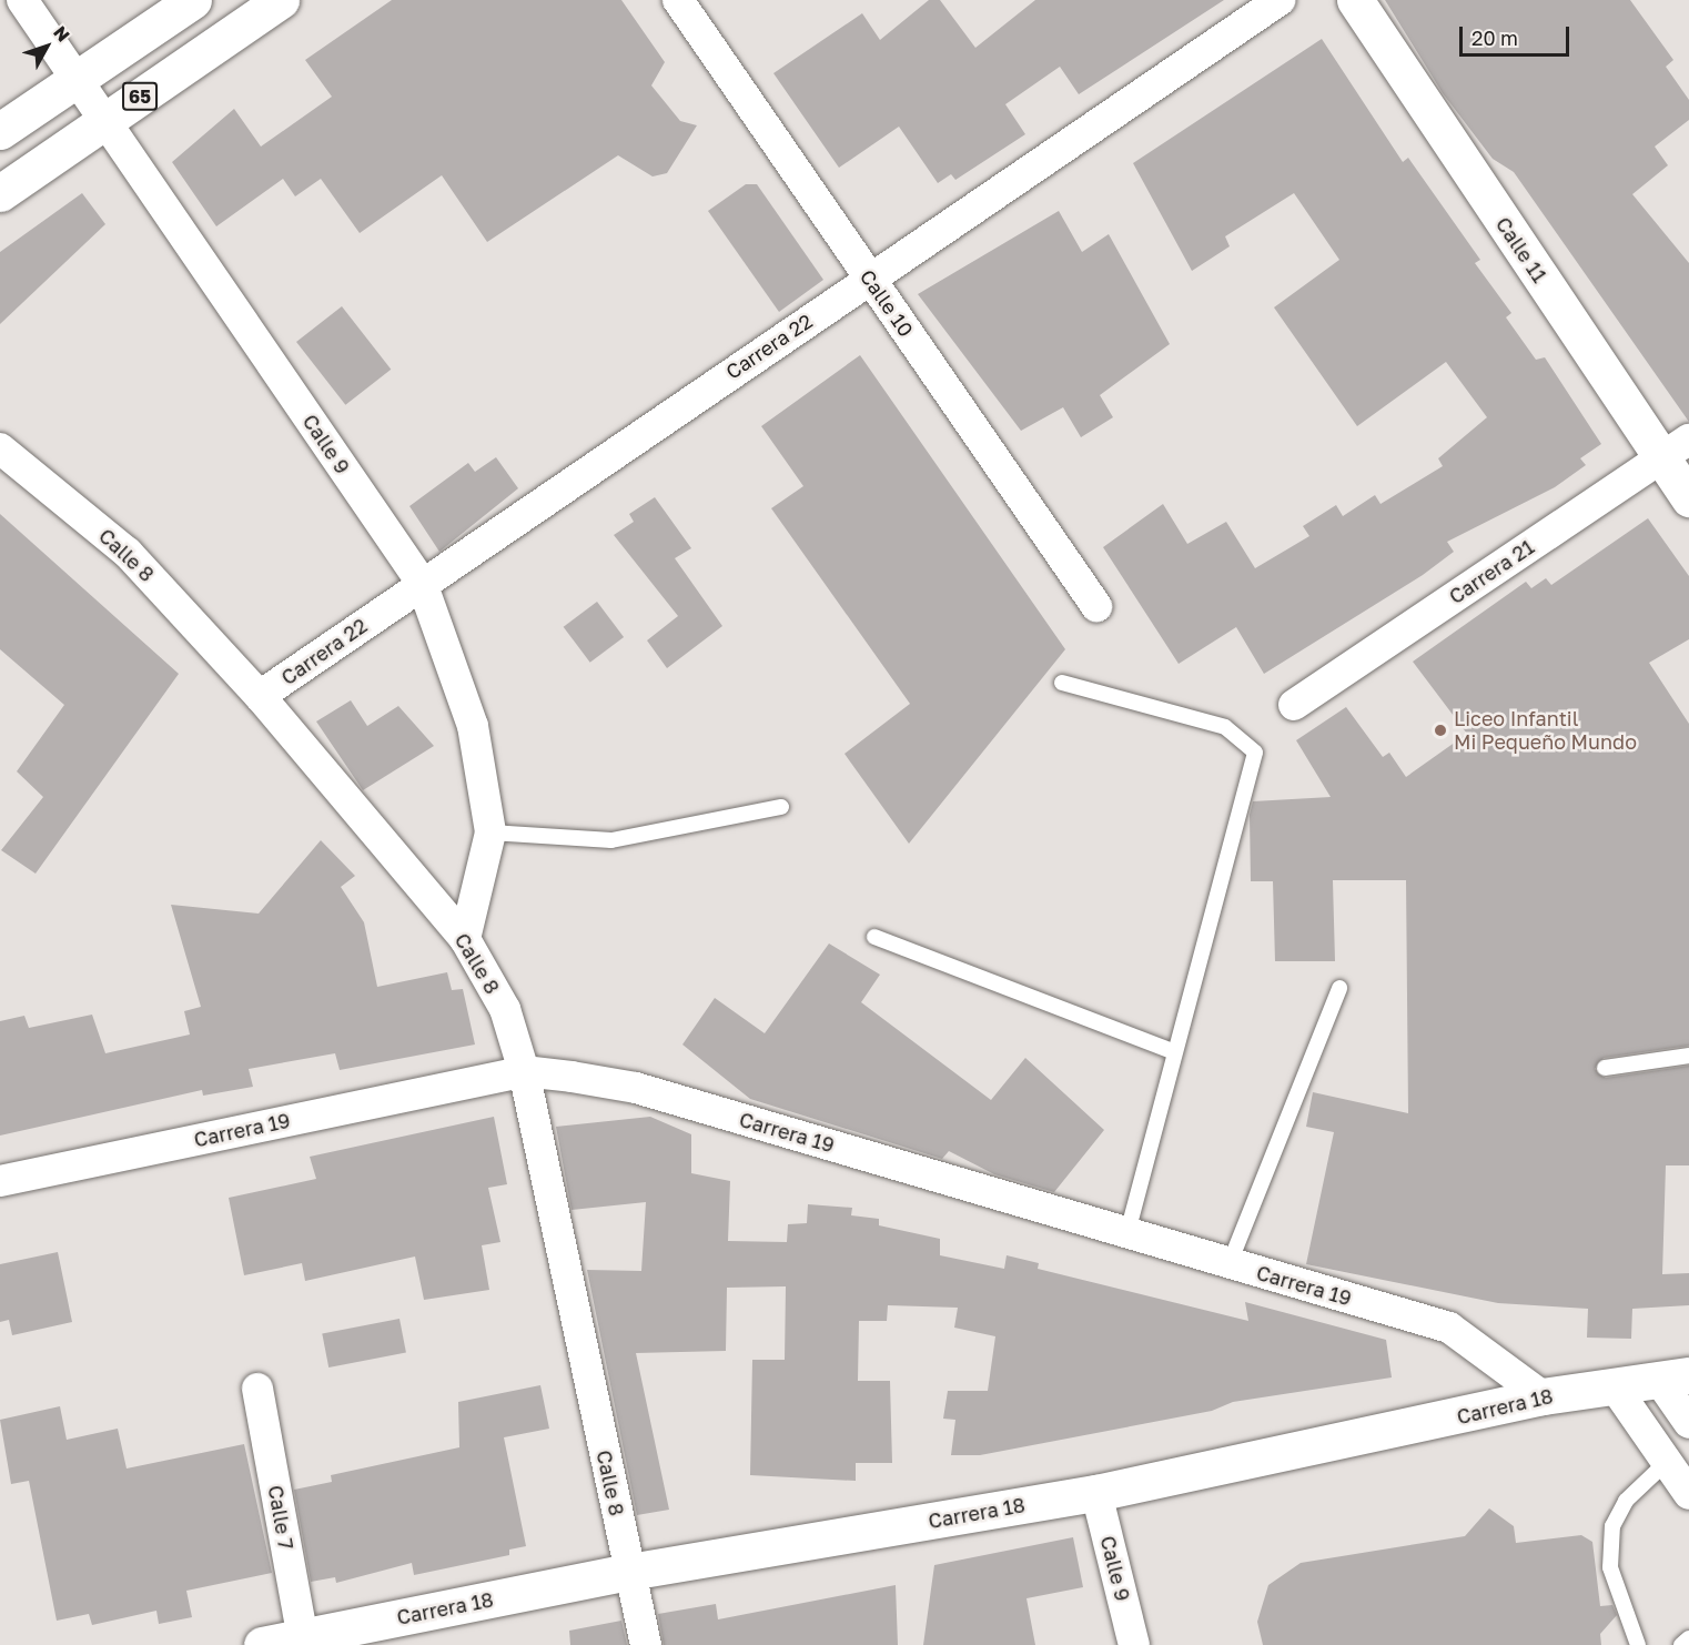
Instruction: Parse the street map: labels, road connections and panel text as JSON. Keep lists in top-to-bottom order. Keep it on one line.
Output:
{"streets":{"street":["65","Calle 11","Calle 10","Carrera 22","Calle 9","Calle 8","Carrera 21","Carrera 19","Carrera 18","Calle 7"]},"crossings":[["65","Calle 9"],["Calle 11","Carrera 21"],["Calle 10","Carrera 22"],["Carrera 22","Calle 9"],["Carrera 22","Calle 8"],["Calle 9","Calle 8"],["Calle 9","Carrera 18"],["Calle 8","Carrera 19"],["Calle 8","Carrera 18"],["Carrera 19","Carrera 18"],["Carrera 18","Calle 7"]],"places":["Liceo Infantil Mi Pequeño Mundo"],"scale_bar":"20 m","north":"top right"}
